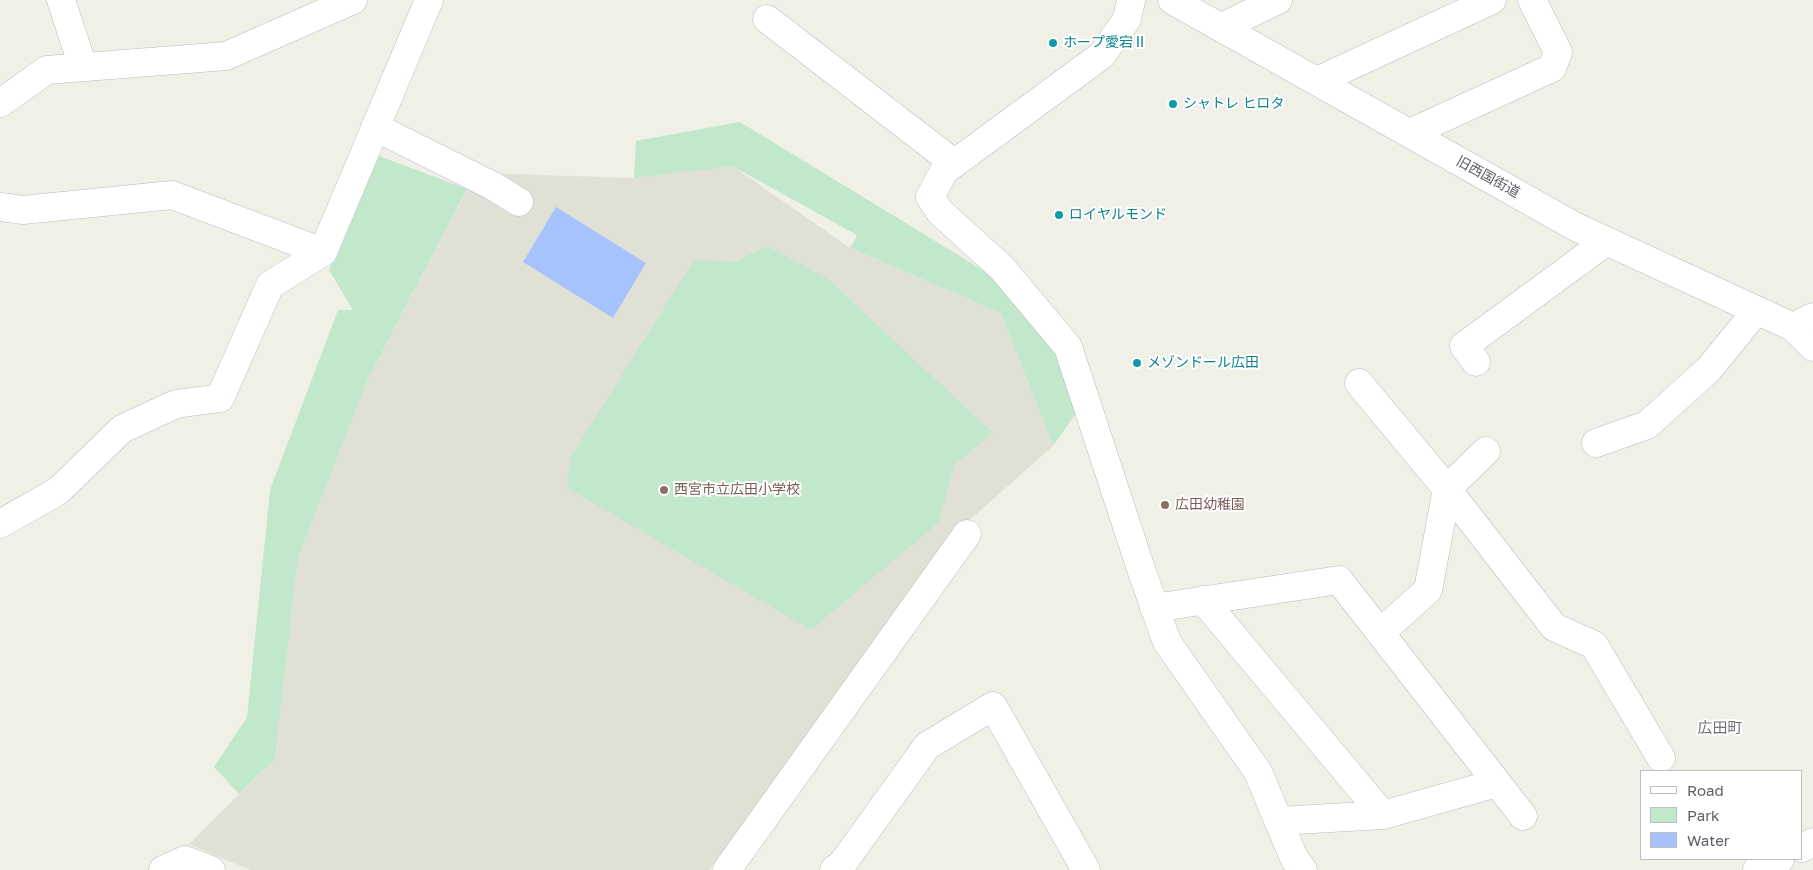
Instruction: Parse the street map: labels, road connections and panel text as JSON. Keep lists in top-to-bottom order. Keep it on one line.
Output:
{"streets":{"street":["旧西国街道"]},"districts":["広田町"],"places":["ホープ愛宕Ⅱ","シャトレ ヒロタ","ロイヤルモンド","メゾンドール広田","西宮市立広田小学校","広田幼稚園"],"legend":["Road","Park","Water"]}
